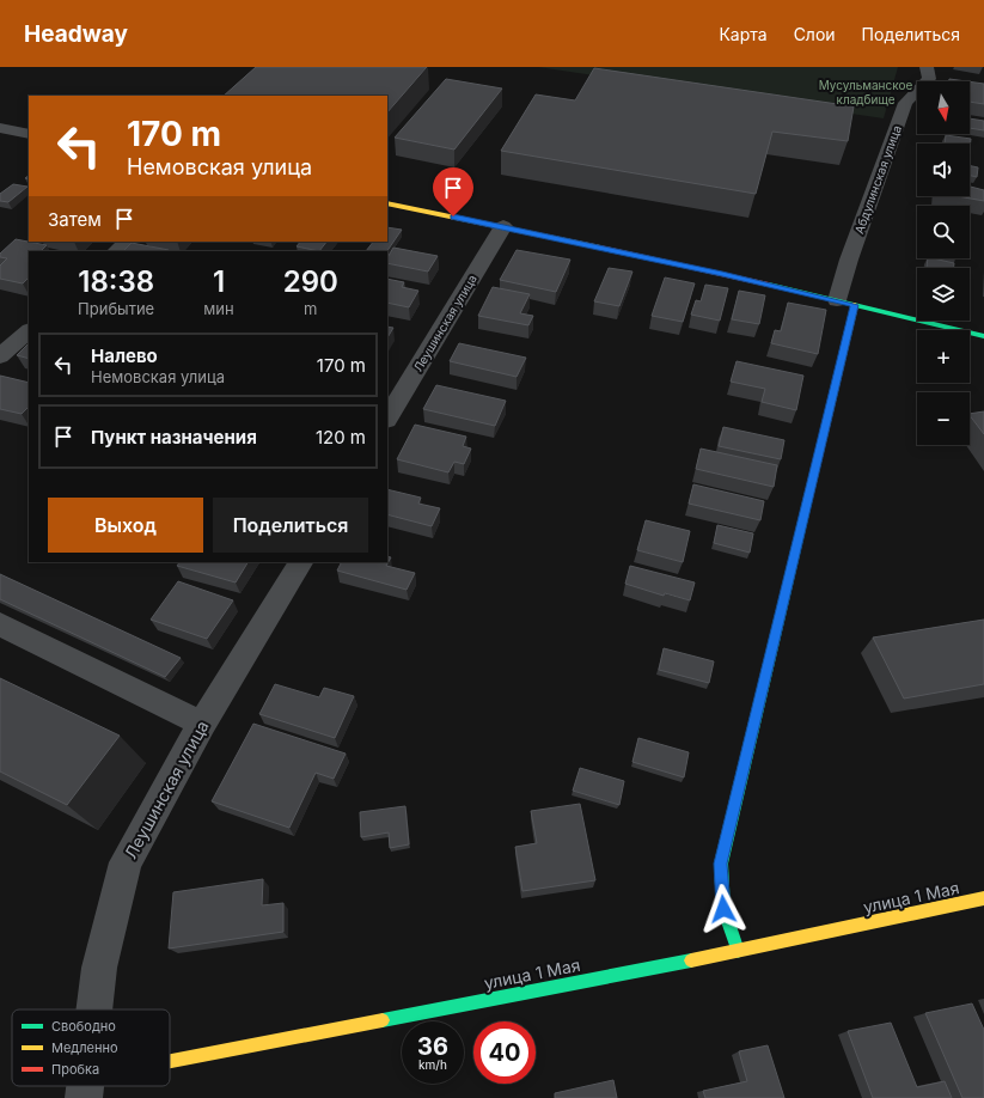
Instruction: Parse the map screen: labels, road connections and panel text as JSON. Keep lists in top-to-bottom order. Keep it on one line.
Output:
{"streets":{"street":["Абдулинская улица","Леушинская улица","улица 1 Мая"]},"parks":["Мусульманское кладбище"],"legend":["Свободно","Медленно","Пробка"],"north":"bottom","page":{"header":"Headway","nav":["Карта","Слои","Поделиться"],"map_buttons":["+","−"],"turn":["170 m","Немовская улица"],"then":"Затем","eta":["18:38","Прибытие","1","мин","290","m"],"list":[{"name":"Налево","note":"Немовская улица","value":"170 m"},{"name":"Пункт назначения","value":"120 m"}],"buttons":["Выход","Поделиться"],"speed":"36 km/h","limit":"40"}}
